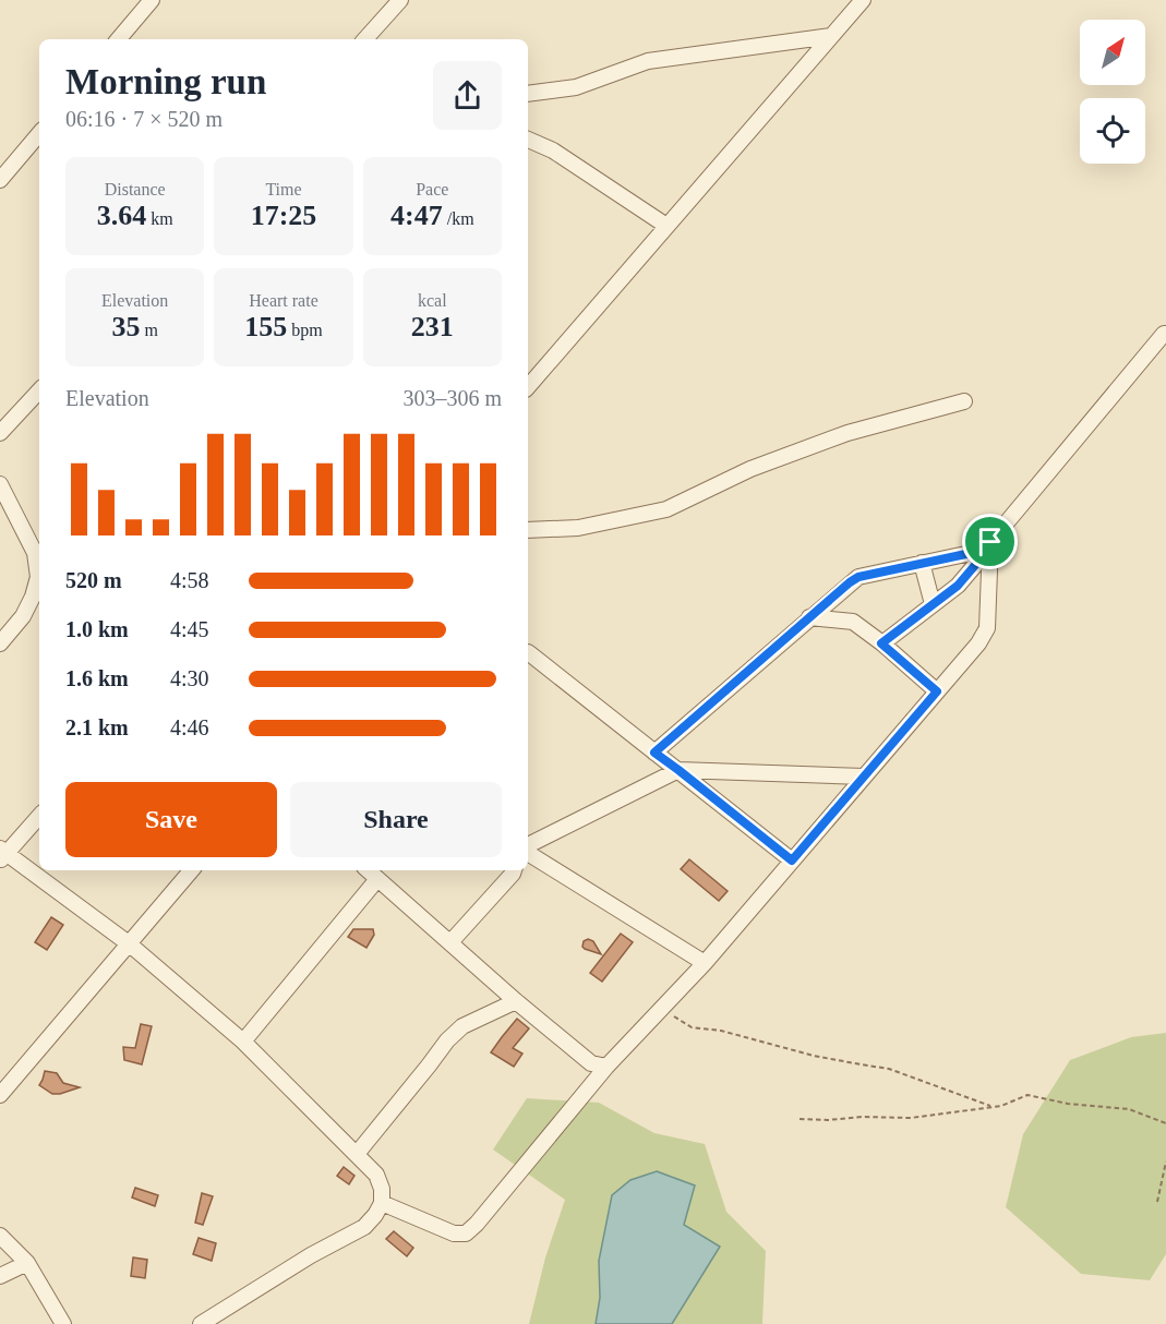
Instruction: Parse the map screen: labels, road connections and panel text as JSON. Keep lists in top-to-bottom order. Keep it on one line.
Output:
{"north":"top right","page":{"heading":["Morning run","06:16 · 7 × 520 m"],"stats":[["Distance","3.64 km"],["Time","17:25"],["Pace","4:47 /km"],["Elevation","35 m"],["Heart rate","155 bpm"],["kcal","231"]],"chart":["Elevation","303–306 m"],"list":[{"name":"520 m","note":"4:58"},{"name":"1.0 km","note":"4:45"},{"name":"1.6 km","note":"4:30"},{"name":"2.1 km","note":"4:46"}],"buttons":["Save","Share"]}}
